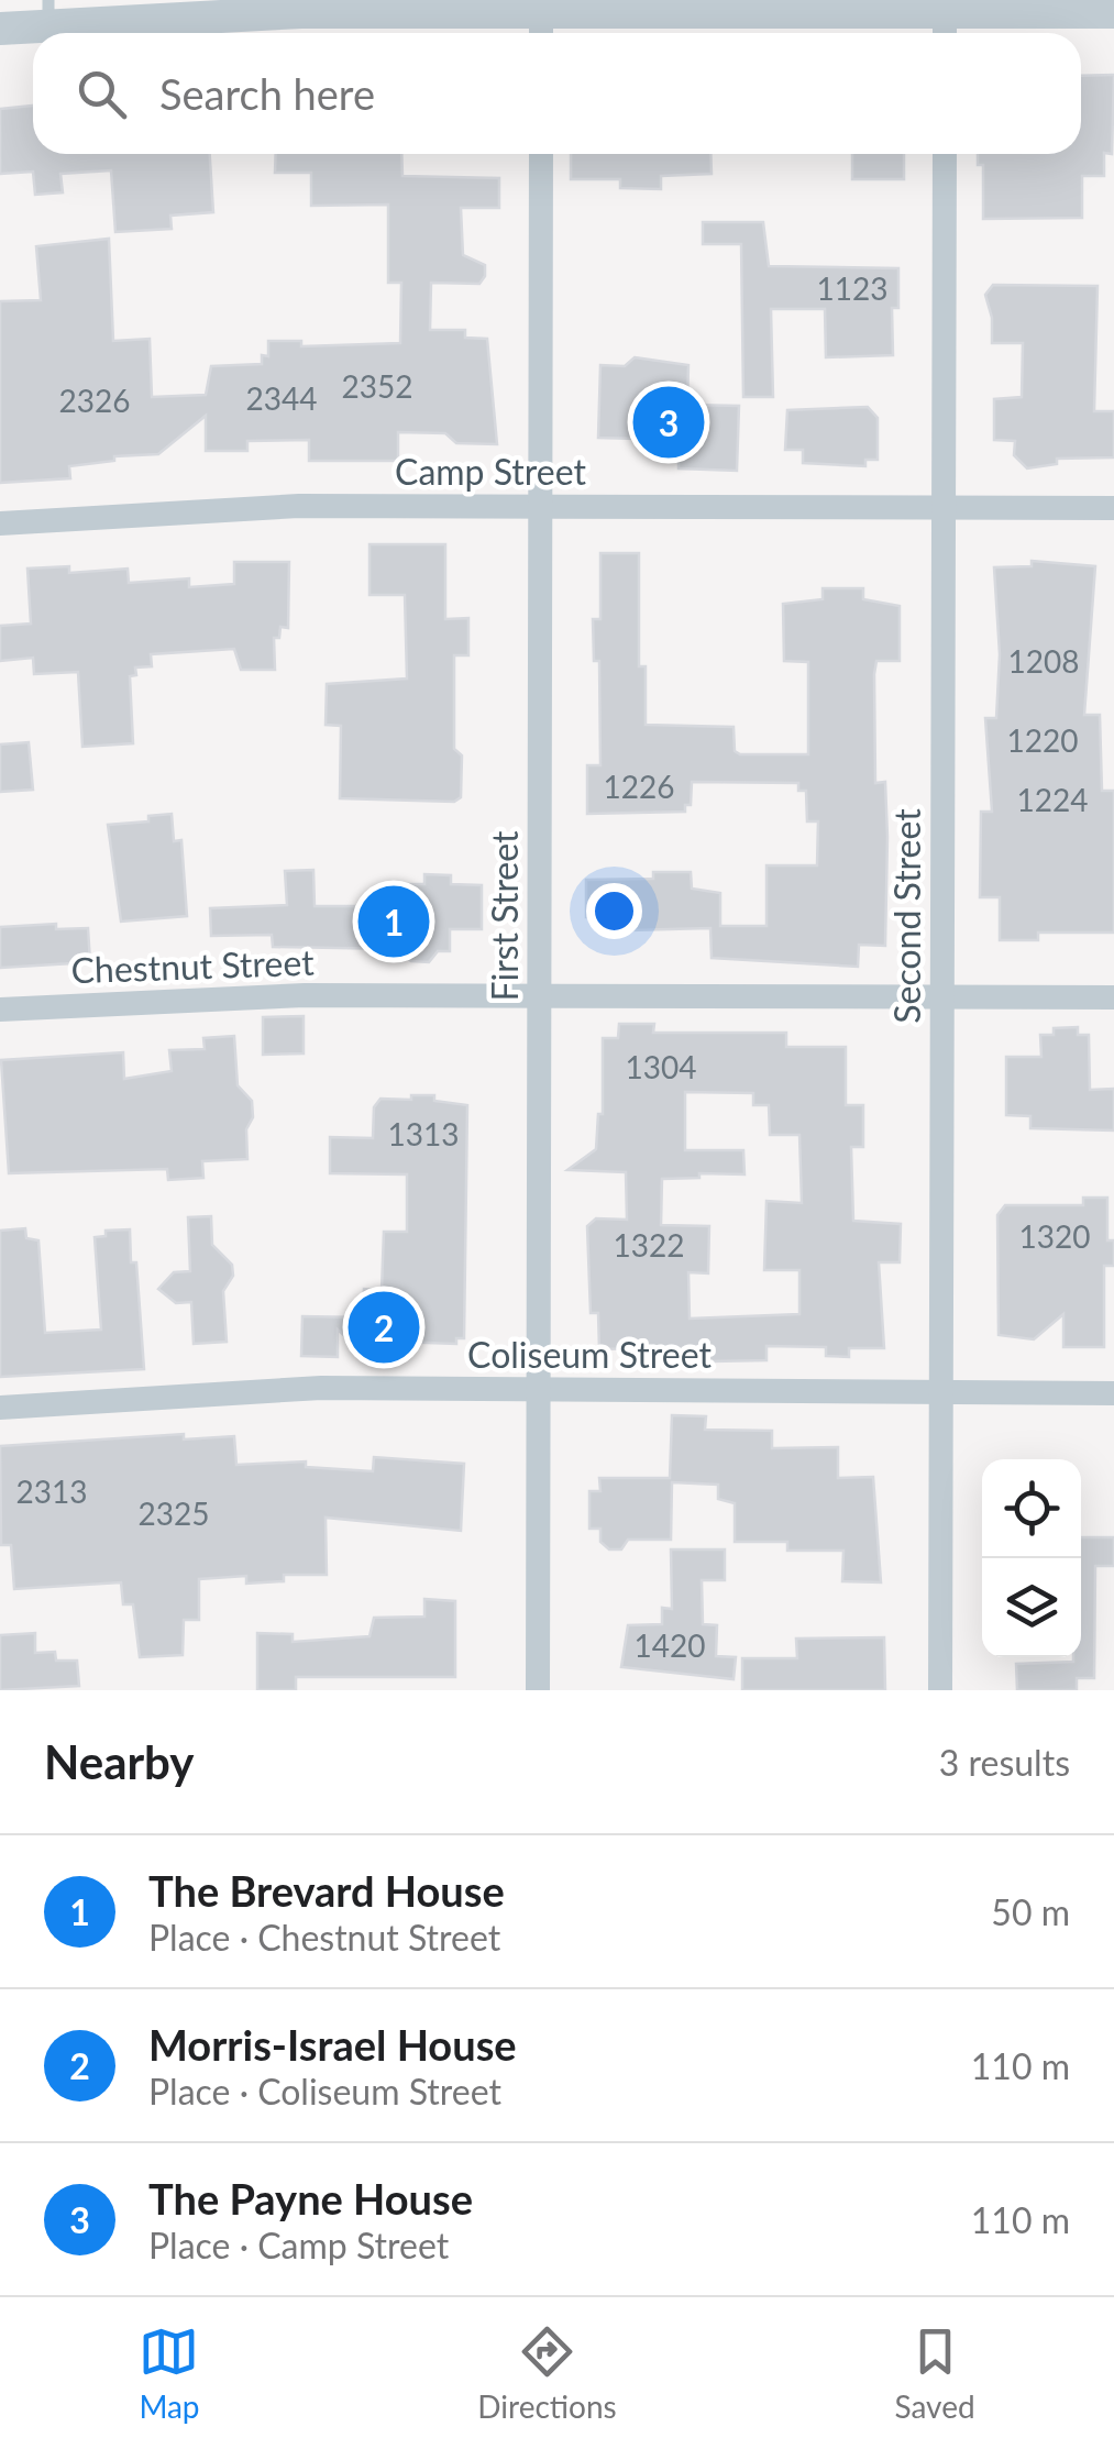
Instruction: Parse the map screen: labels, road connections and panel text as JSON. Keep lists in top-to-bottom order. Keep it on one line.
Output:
{"streets":{"street":["Camp Street","First Street","Second Street","Chestnut Street","Coliseum Street"]},"crossings":[["Camp Street","First Street"],["Camp Street","Second Street"],["First Street","Chestnut Street"],["First Street","Coliseum Street"],["Second Street","Chestnut Street"],["Second Street","Coliseum Street"]],"house_numbers":["1123","2352","2344","2326","1208","1220","1226","1224","1304","1313","1320","1322","2313","2325","1420"],"page":{"search":"Search here","pins":["3","1","2"],"heading":["Nearby","3 results"],"list":[{"mark":"1","name":"The Brevard House","note":"Place · Chestnut Street","value":"50 m"},{"mark":"2","name":"Morris-Israel House","note":"Place · Coliseum Street","value":"110 m"},{"mark":"3","name":"The Payne House","note":"Place · Camp Street","value":"110 m"}],"nav":["Map","Directions","Saved"]}}
